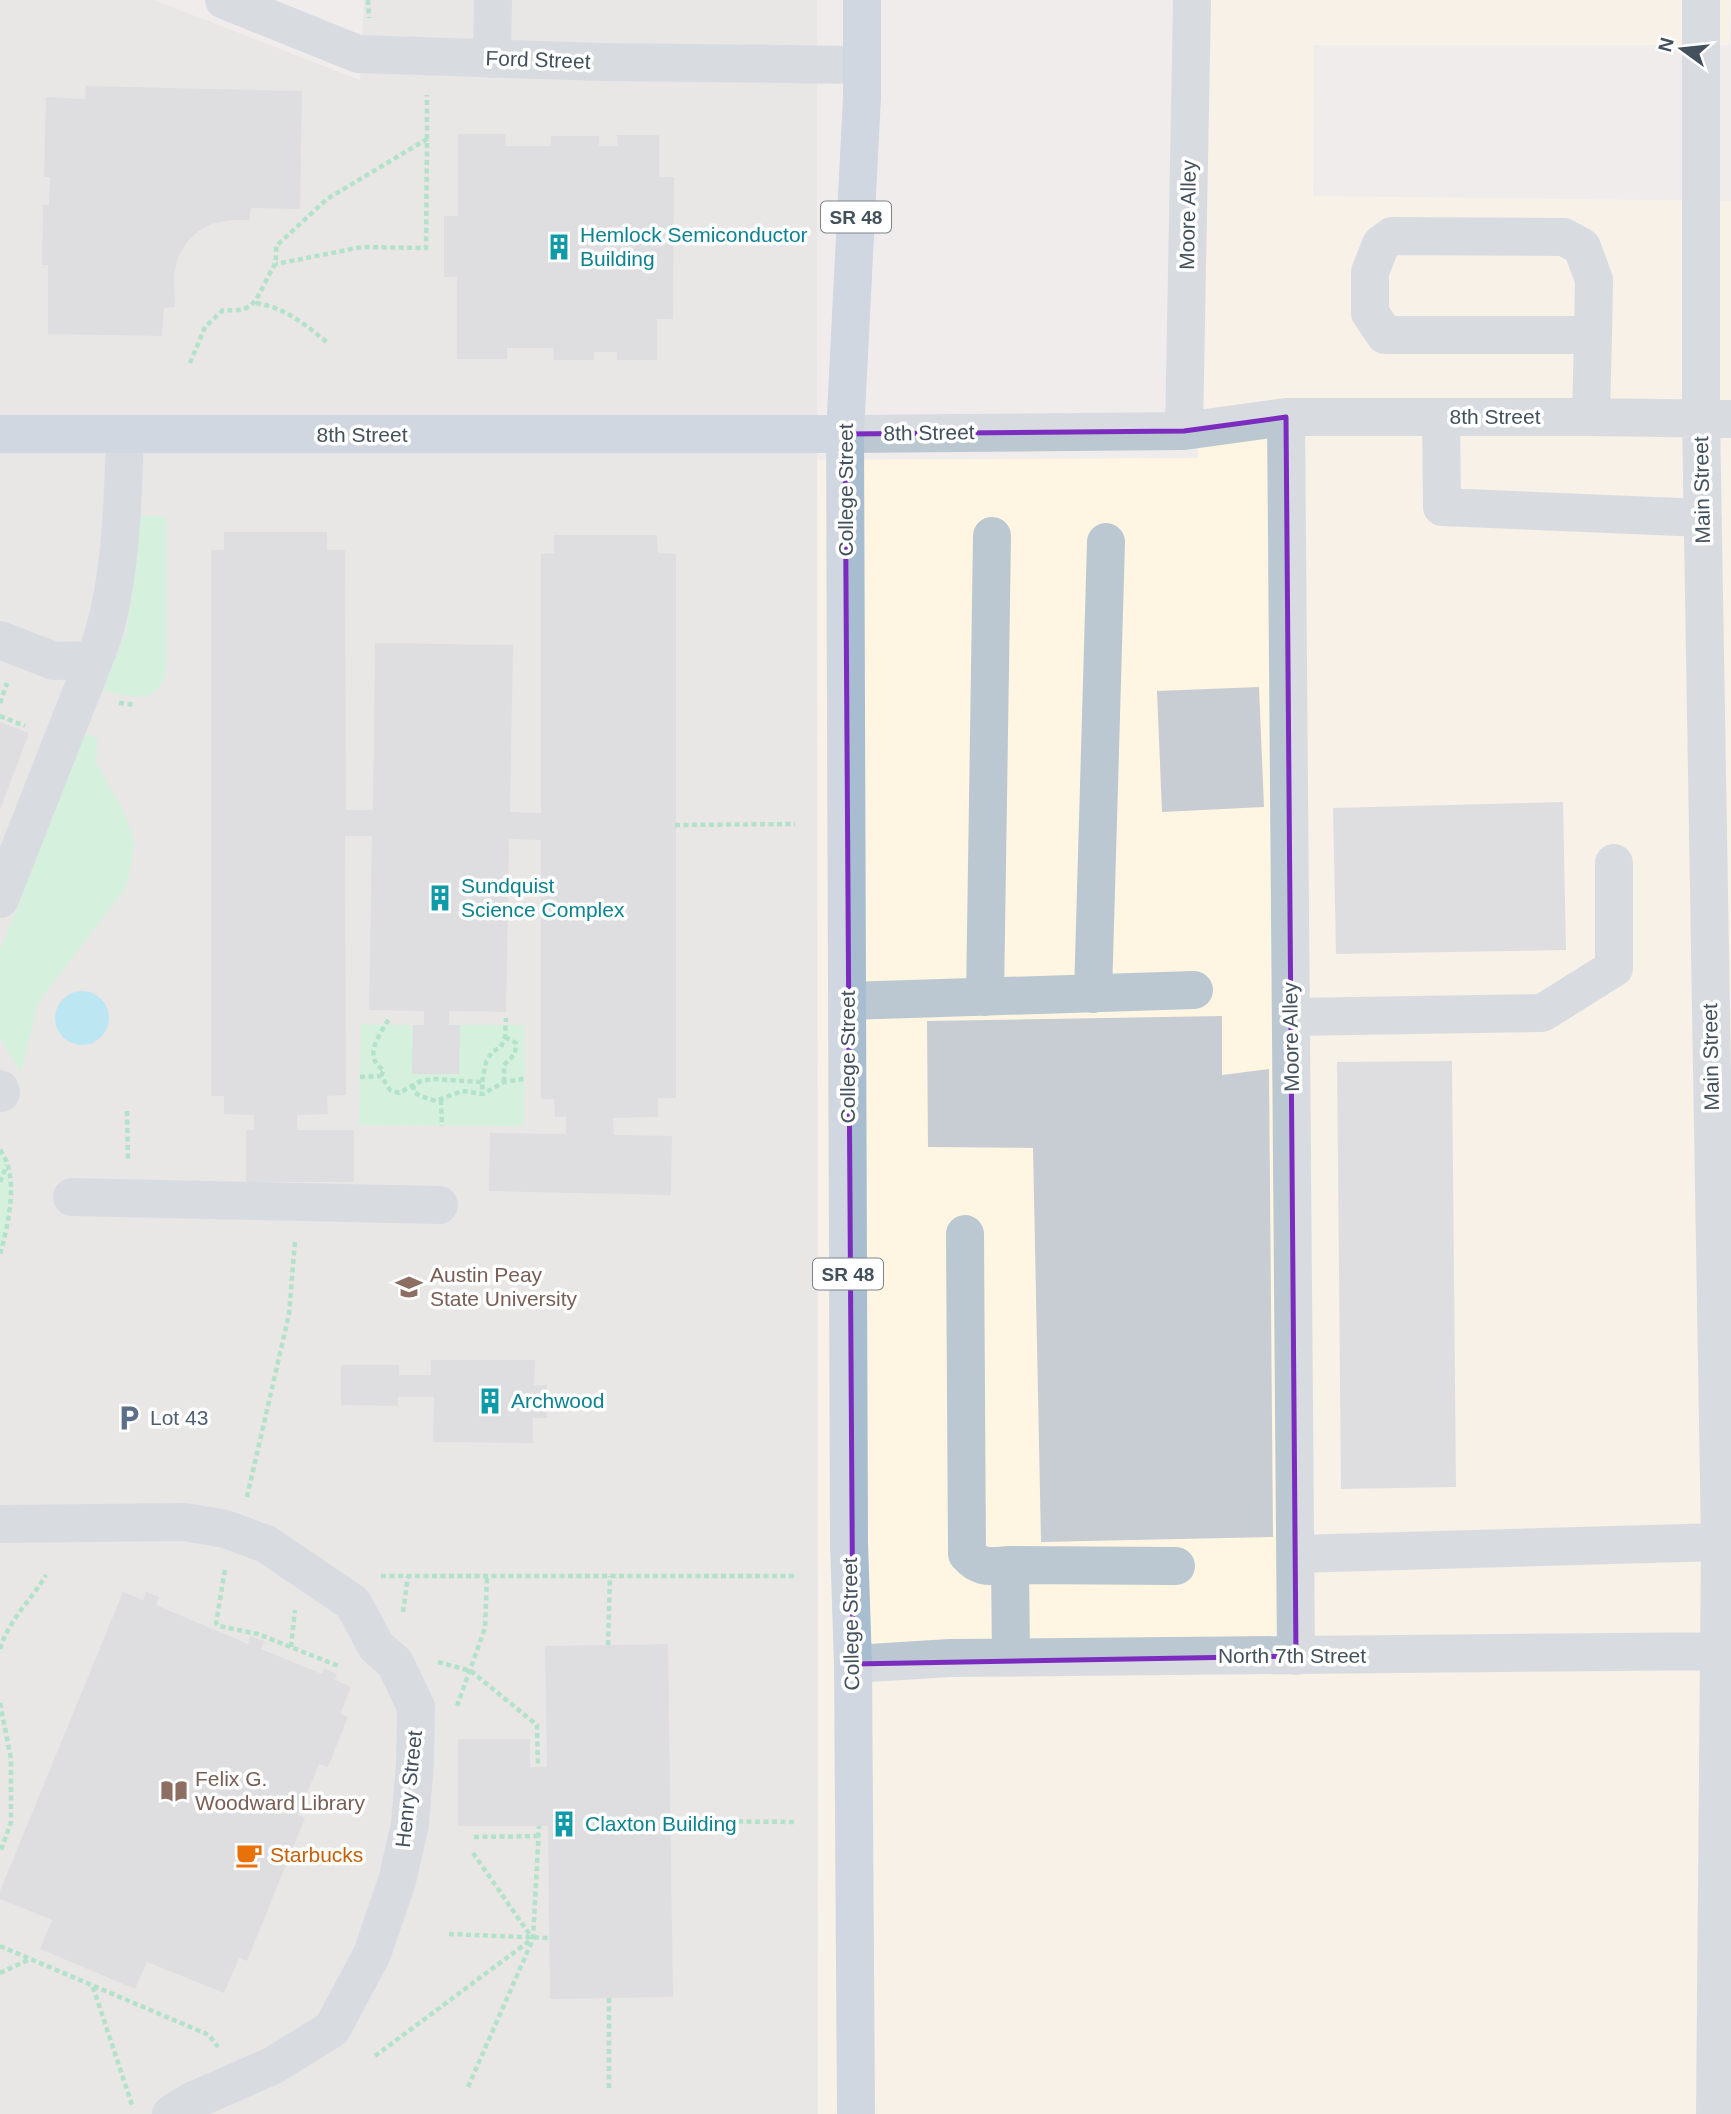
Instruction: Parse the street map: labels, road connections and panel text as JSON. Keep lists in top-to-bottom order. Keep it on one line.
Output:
{"streets":{"main road":["SR 48","8th Street","College Street"],"street":["Ford Street","Moore Alley","Main Street","North 7th Street","Henry Street"]},"crossings":[["Ford Street","College Street"],["Moore Alley","8th Street"],["Moore Alley","North 7th Street"],["8th Street","College Street"],["8th Street","Main Street"],["College Street","North 7th Street"],["Main Street","North 7th Street"]],"places":{"building":["Hemlock Semiconductor Building","Sundquist Science Complex","Archwood","Claxton Building"],"school or university":["Austin Peay State University"],"parking":["Lot 43"],"library":["Felix G. Woodward Library"],"cafe":["Starbucks"]},"north":"left"}
